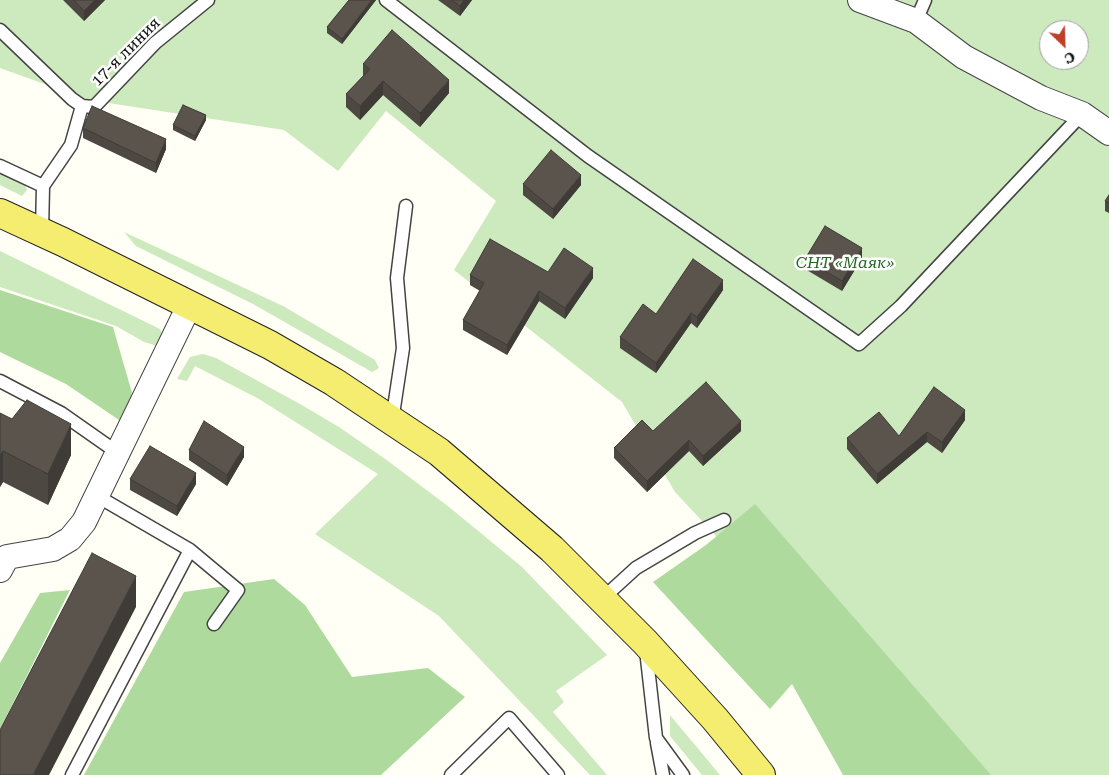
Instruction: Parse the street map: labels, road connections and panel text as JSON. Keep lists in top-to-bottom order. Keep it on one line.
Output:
{"streets":{"lane":["17-я линия"]},"parks":["СНТ «Маяк»"],"north":"bottom right"}
